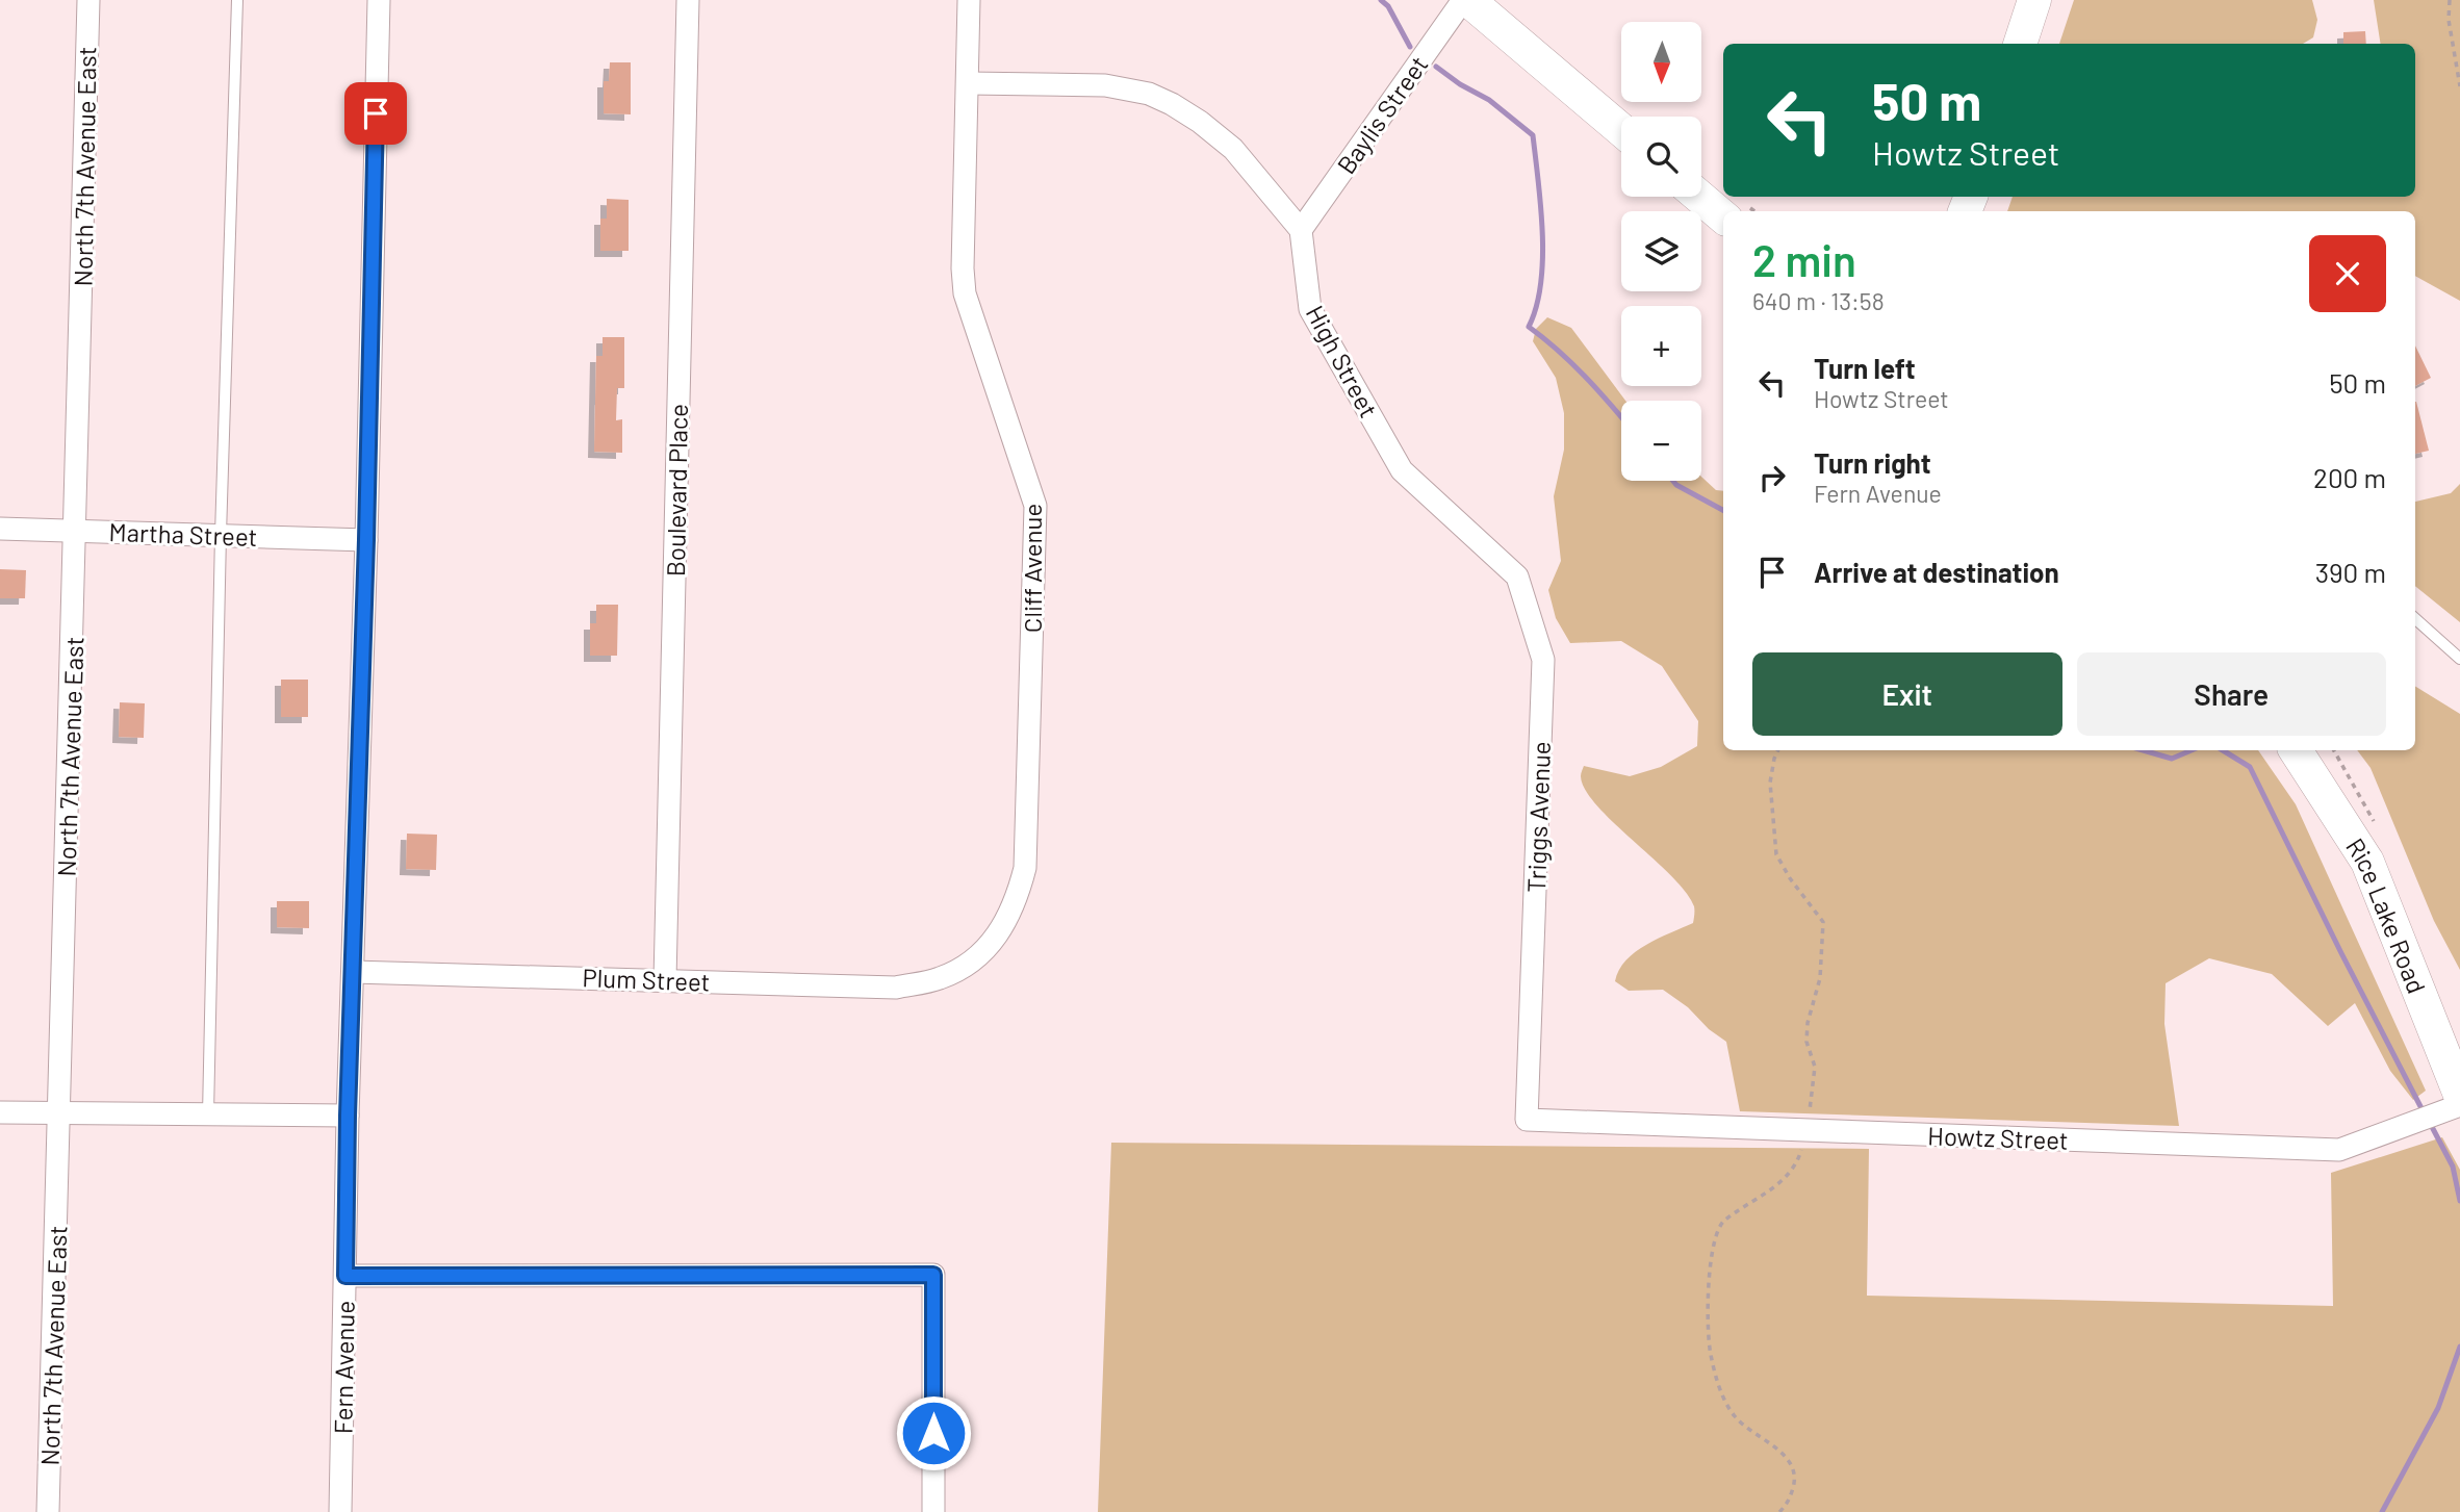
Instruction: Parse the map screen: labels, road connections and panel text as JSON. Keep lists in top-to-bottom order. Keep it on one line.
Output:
{"streets":{"main road":["Rice Lake Road"],"street":["Baylis Street","North 7th Avenue East","High Street","Boulevard Place","Martha Street","Cliff Avenue","Triggs Avenue","Plum Street","Howtz Street","Fern Avenue"]},"crossings":[["Baylis Street","High Street"],["North 7th Avenue East","Martha Street"],["High Street","Triggs Avenue"],["Boulevard Place","Plum Street"],["Martha Street","Fern Avenue"],["Cliff Avenue","Plum Street"],["Triggs Avenue","Howtz Street"],["Plum Street","Fern Avenue"]],"north":"bottom","page":{"map_buttons":["+","−"],"turn":["50 m","Howtz Street"],"heading":["2 min","640 m · 13:58"],"list":[{"name":"Turn left","note":"Howtz Street","value":"50 m"},{"name":"Turn right","note":"Fern Avenue","value":"200 m"},{"name":"Arrive at destination","value":"390 m"}],"buttons":["Exit","Share"]}}
